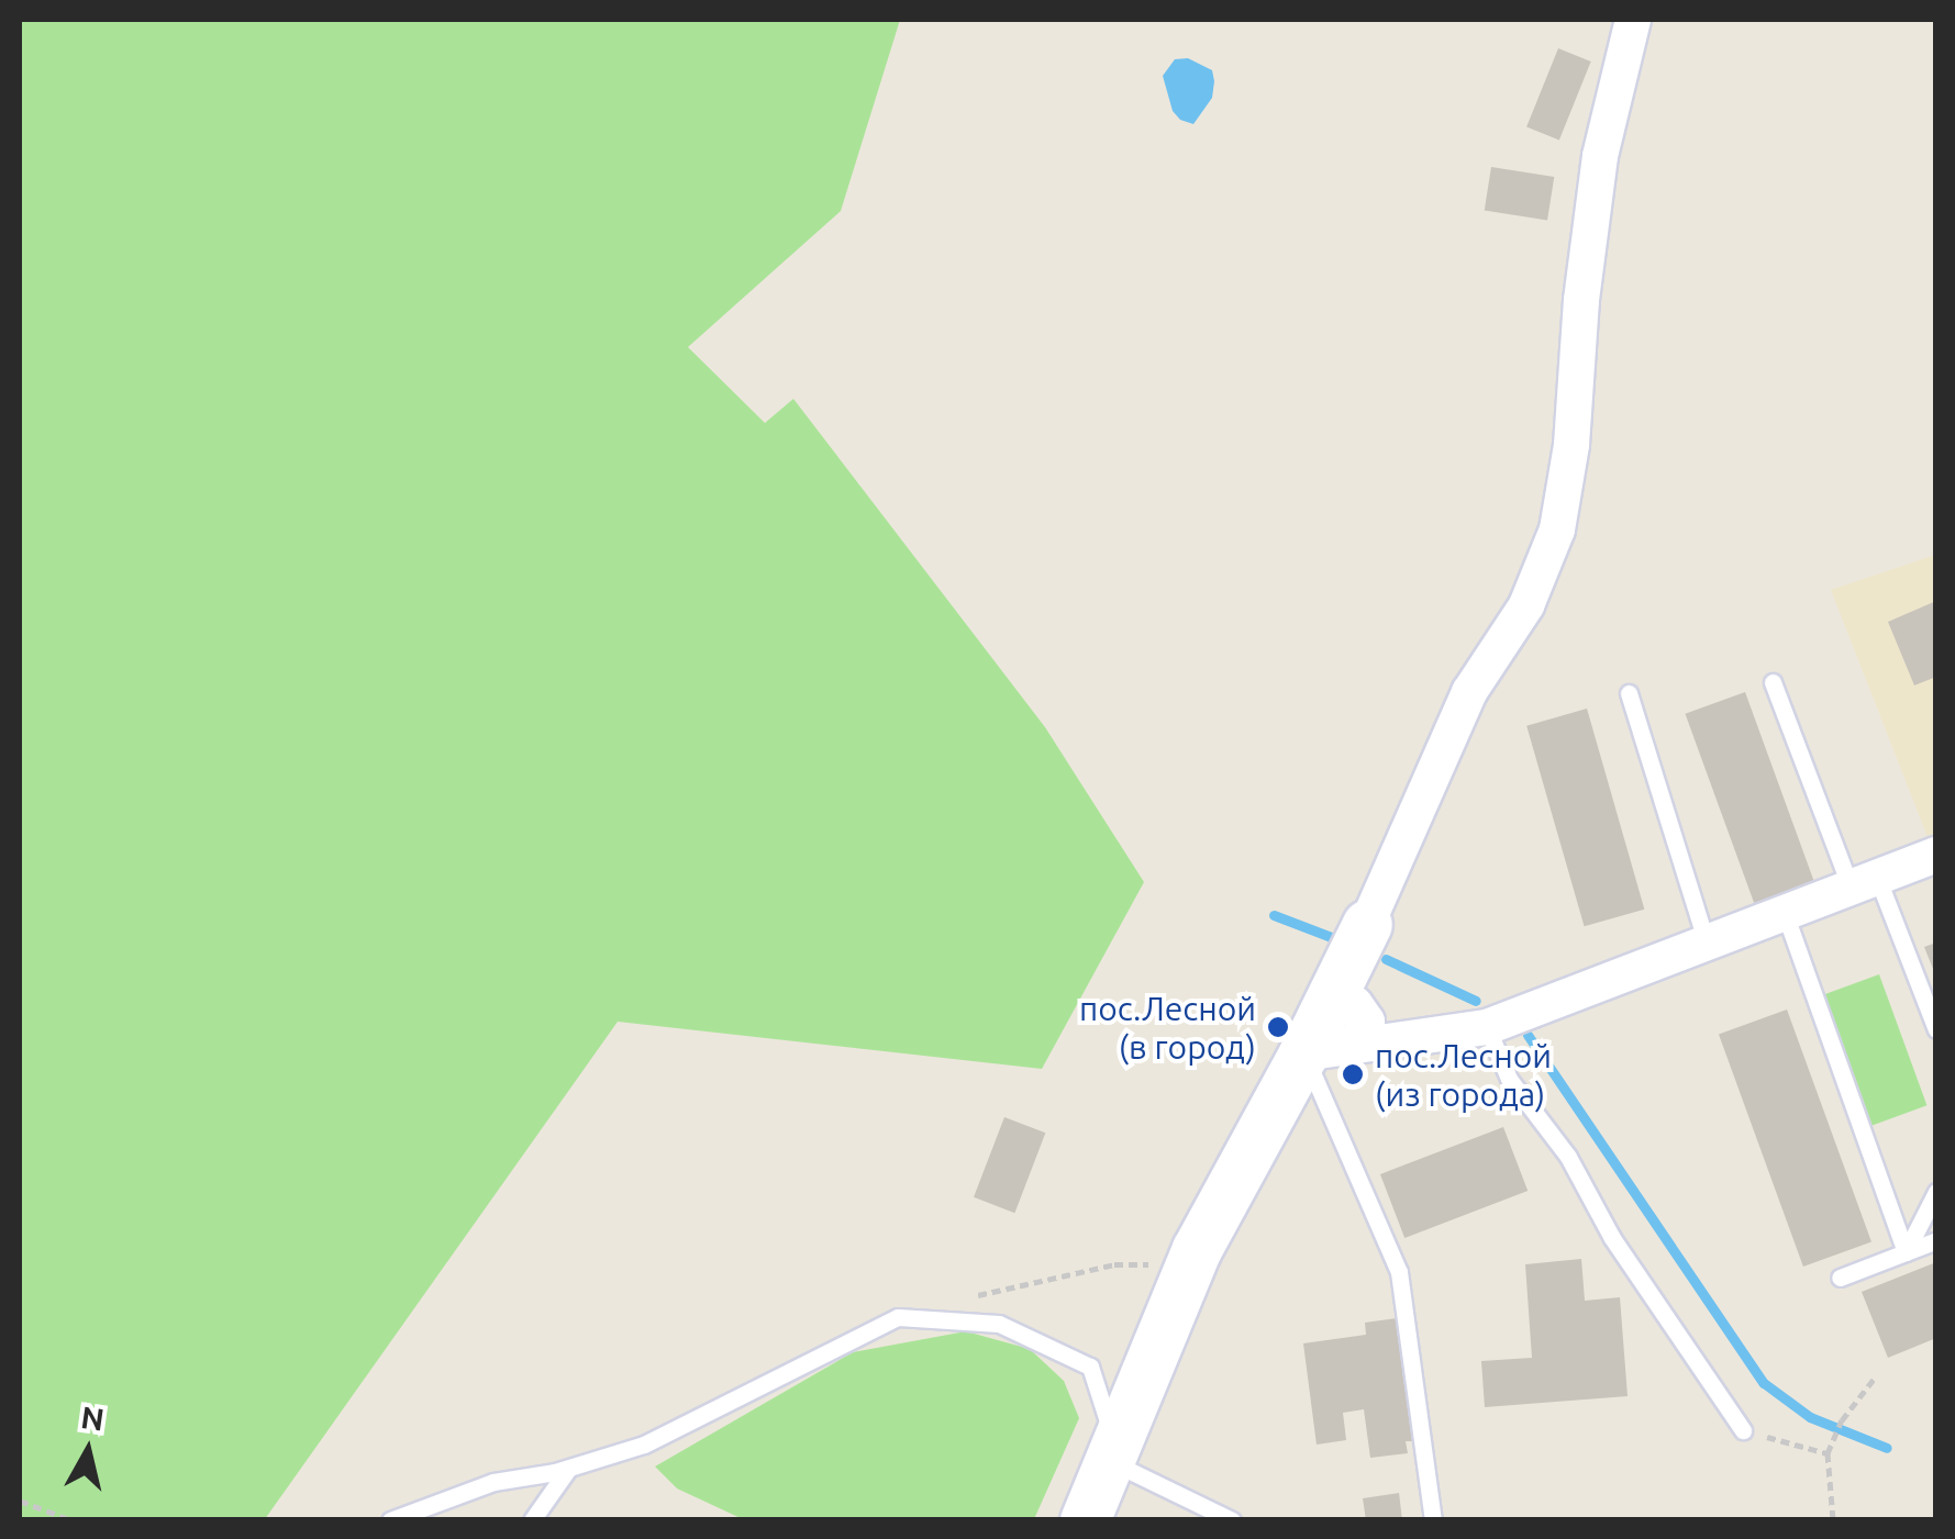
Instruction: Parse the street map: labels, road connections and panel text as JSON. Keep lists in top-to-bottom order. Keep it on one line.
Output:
{"places":["пос.Лесной (в город)","пос.Лесной (из города)"],"north":"top"}
